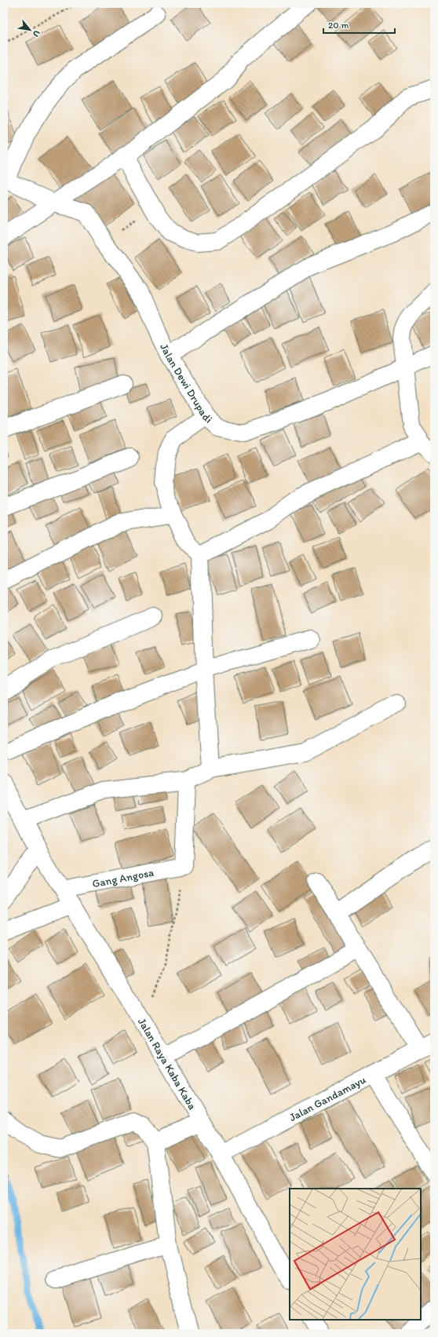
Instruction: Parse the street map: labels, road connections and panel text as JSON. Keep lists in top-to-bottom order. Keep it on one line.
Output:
{"streets":{"street":["Jalan Dewi Drupadi","Gang Angosa","Jalan Raya Kaba Kaba","Jalan Gandamayu"]},"crossings":[["Gang Angosa","Jalan Raya Kaba Kaba"],["Jalan Raya Kaba Kaba","Jalan Gandamayu"]],"scale_bar":"20 m","north":"bottom right"}
